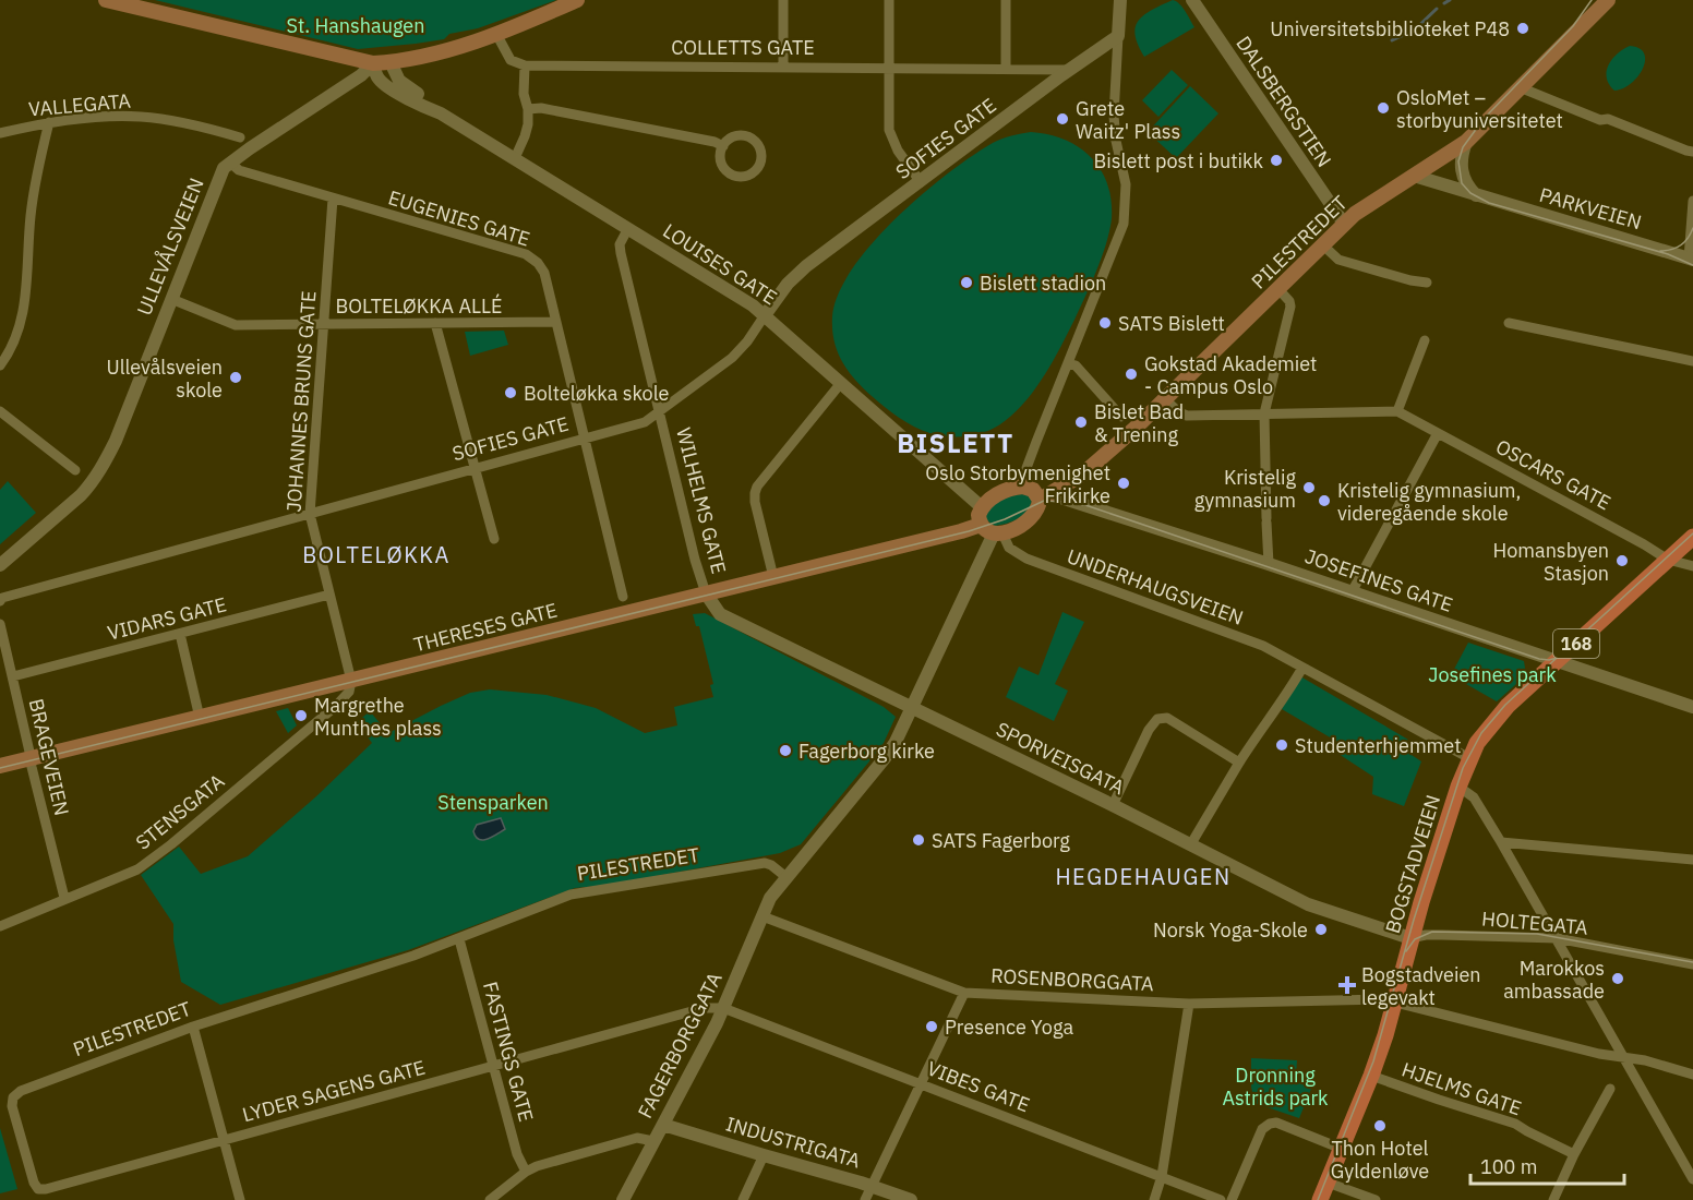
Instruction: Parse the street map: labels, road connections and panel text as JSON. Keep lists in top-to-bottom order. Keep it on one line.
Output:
{"streets":{"main road":["PILESTREDET","THERESES GATE","168","BOGSTADVEIEN"],"street":["COLLETTS GATE","DALSBERGSTIEN","VALLEGATA","SOFIES GATE","PARKVEIEN","EUGENIES GATE","ULLEVÅLSVEIEN","LOUISES GATE","BOLTELØKKA ALLÉ","JOHANNES BRUNS GATE","OSCARS GATE","WILHELMS GATE","JOSEFINES GATE","UNDERHAUGSVEIEN","VIDARS GATE","BRAGEVEIEN","SPORVEISGATA","STENSGATA","HOLTEGATA","ROSENBORGGATA","FAGERBORGGATA","FASTINGS GATE","VIBES GATE","HJELMS GATE","LYDER SAGENS GATE","INDUSTRIGATA"]},"crossings":[["COLLETTS GATE","SOFIES GATE"],["DALSBERGSTIEN","PILESTREDET"],["SOFIES GATE","EUGENIES GATE"],["SOFIES GATE","LOUISES GATE"],["SOFIES GATE","JOHANNES BRUNS GATE"],["SOFIES GATE","WILHELMS GATE"],["PARKVEIEN","PILESTREDET"],["EUGENIES GATE","ULLEVÅLSVEIEN"],["EUGENIES GATE","BOLTELØKKA ALLÉ"],["EUGENIES GATE","JOHANNES BRUNS GATE"],["PILESTREDET","JOSEFINES GATE"],["PILESTREDET","FAGERBORGGATA"],["PILESTREDET","FASTINGS GATE"],["PILESTREDET","LYDER SAGENS GATE"],["ULLEVÅLSVEIEN","LOUISES GATE"],["ULLEVÅLSVEIEN","BOLTELØKKA ALLÉ"],["LOUISES GATE","WILHELMS GATE"],["BOLTELØKKA ALLÉ","JOHANNES BRUNS GATE"],["JOHANNES BRUNS GATE","VIDARS GATE"],["JOHANNES BRUNS GATE","THERESES GATE"],["JOHANNES BRUNS GATE","STENSGATA"],["OSCARS GATE","168"],["WILHELMS GATE","THERESES GATE"],["WILHELMS GATE","SPORVEISGATA"],["JOSEFINES GATE","168"],["UNDERHAUGSVEIEN","168"],["UNDERHAUGSVEIEN","BOGSTADVEIEN"],["VIDARS GATE","BRAGEVEIEN"],["THERESES GATE","BRAGEVEIEN"],["THERESES GATE","SPORVEISGATA"],["THERESES GATE","STENSGATA"],["168","BOGSTADVEIEN"],["BRAGEVEIEN","STENSGATA"],["SPORVEISGATA","BOGSTADVEIEN"],["SPORVEISGATA","HOLTEGATA"],["BOGSTADVEIEN","HOLTEGATA"],["BOGSTADVEIEN","ROSENBORGGATA"],["BOGSTADVEIEN","HJELMS GATE"],["ROSENBORGGATA","FAGERBORGGATA"],["FAGERBORGGATA","FASTINGS GATE"],["FAGERBORGGATA","VIBES GATE"],["FAGERBORGGATA","LYDER SAGENS GATE"],["FAGERBORGGATA","INDUSTRIGATA"],["FASTINGS GATE","LYDER SAGENS GATE"],["VIBES GATE","LYDER SAGENS GATE"]],"districts":["BISLETT","BOLTELØKKA","HEGDEHAUGEN"],"parks":["St. Hanshaugen","Josefines park","Stensparken","Dronning Astrids park"],"places":{"other":["Universitetsbiblioteket P48","OsloMet – storbyuniversitetet","Grete Waitz' Plass","Bislett post i butikk","Bislett stadion","SATS Bislett","Gokstad Akademiet - Campus Oslo","Ullevålsveien skole","Bolteløkka skole","Bislet Bad & Trening","Oslo Storbymenighet Frikirke","Kristelig gymnasium","Kristelig gymnasium, videregående skole","Homansbyen Stasjon","Margrethe Munthes plass","Studenterhjemmet","Fagerborg kirke","SATS Fagerborg","Norsk Yoga-Skole","Marokkos ambassade","Presence Yoga","Thon Hotel Gyldenløve"],"health":["Bogstadveien legevakt"]},"scale_bar":"100 m"}
